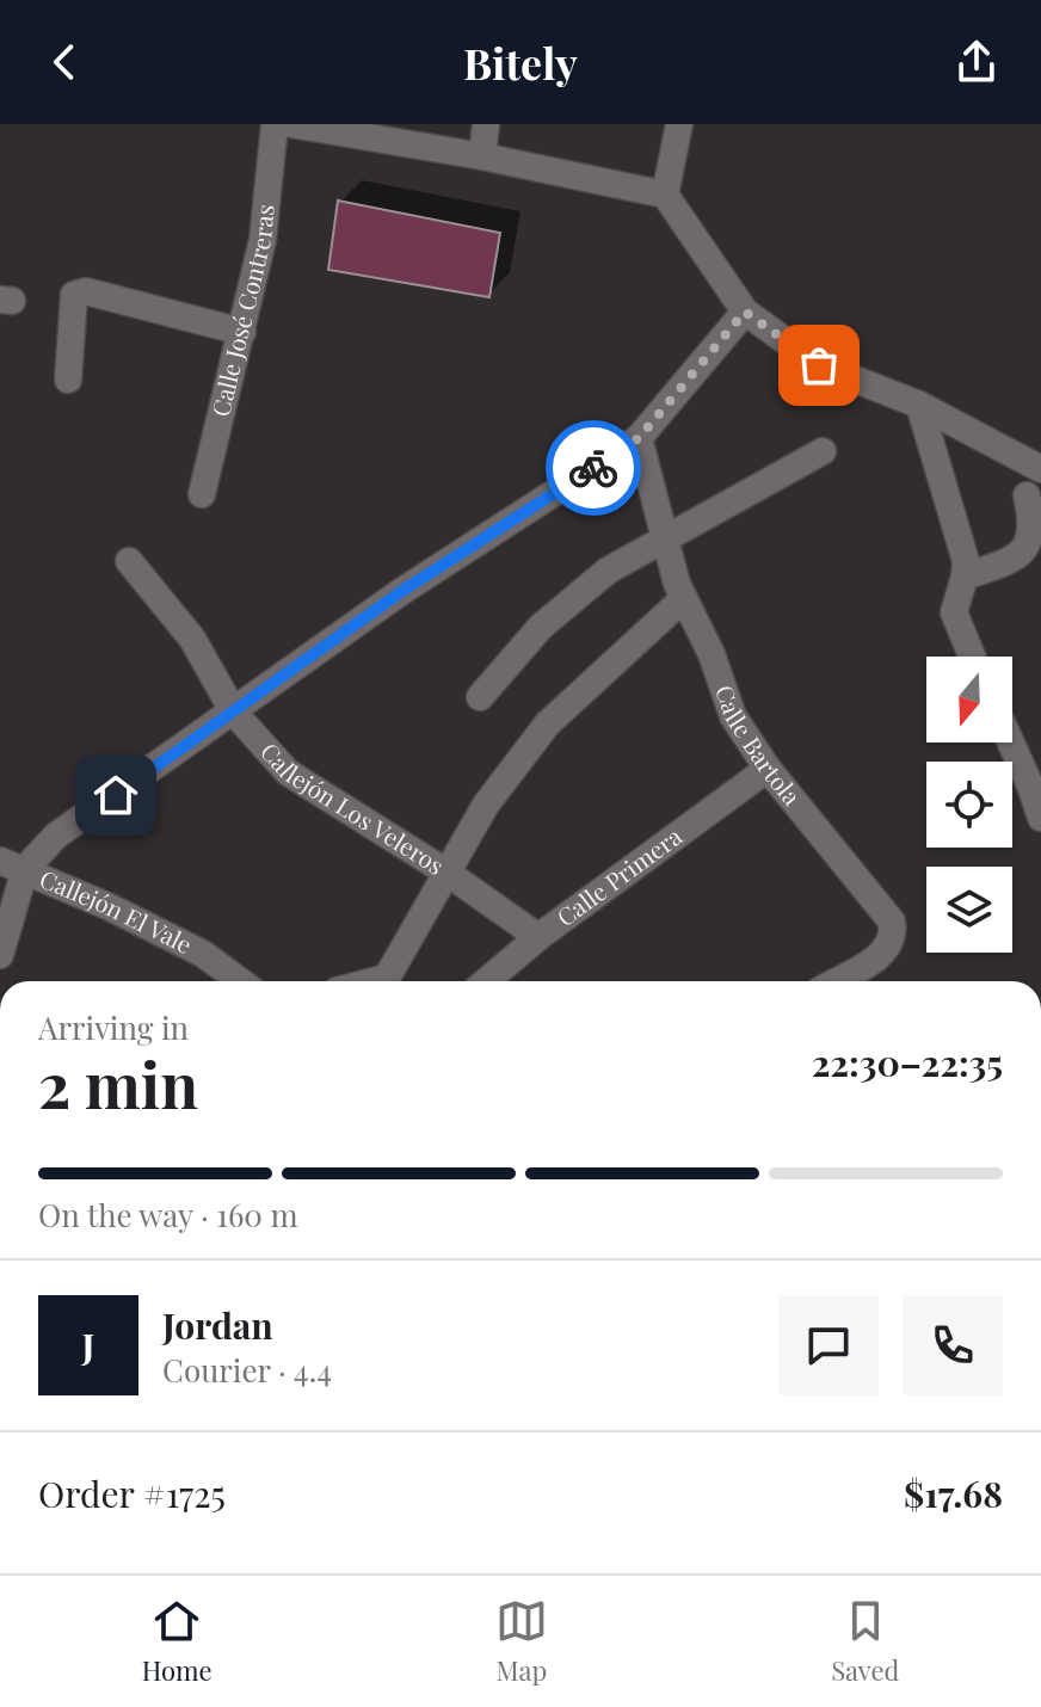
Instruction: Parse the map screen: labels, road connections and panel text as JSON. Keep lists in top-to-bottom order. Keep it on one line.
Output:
{"streets":{"street":["Calle José Contreras","Calle Bartola","Callejón Los Veleros","Calle Primera","Callejón El Vale"]},"crossings":[["Calle Bartola","Calle Primera"],["Callejón Los Veleros","Calle Primera"]],"north":"bottom","page":{"header":"Bitely","heading":["2 min","Arriving in","22:30–22:35"],"panel":["Jordan","Courier · 4.4","Order #1725","$17.68"],"bar":"On the way · 160 m","round":"J","tabs":["Home","Map","Saved"]}}
